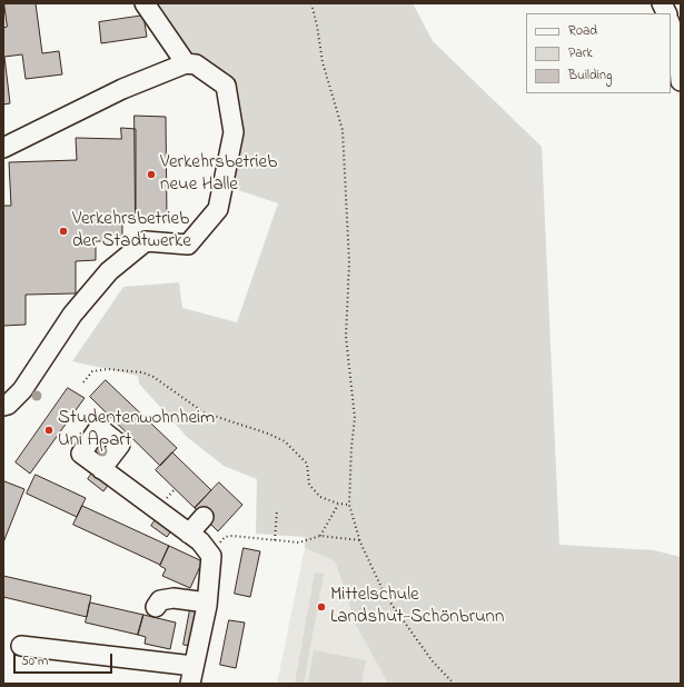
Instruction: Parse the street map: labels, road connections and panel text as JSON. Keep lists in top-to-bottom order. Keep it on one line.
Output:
{"places":["Verkehrsbetrieb neue Halle","Verkehrsbetrieb der Stadtwerke","Studentenwohnheim Uni Apart","Mittelschule Landshut-Schönbrunn"],"legend":["Road","Park","Building"],"scale_bar":"50 m"}
